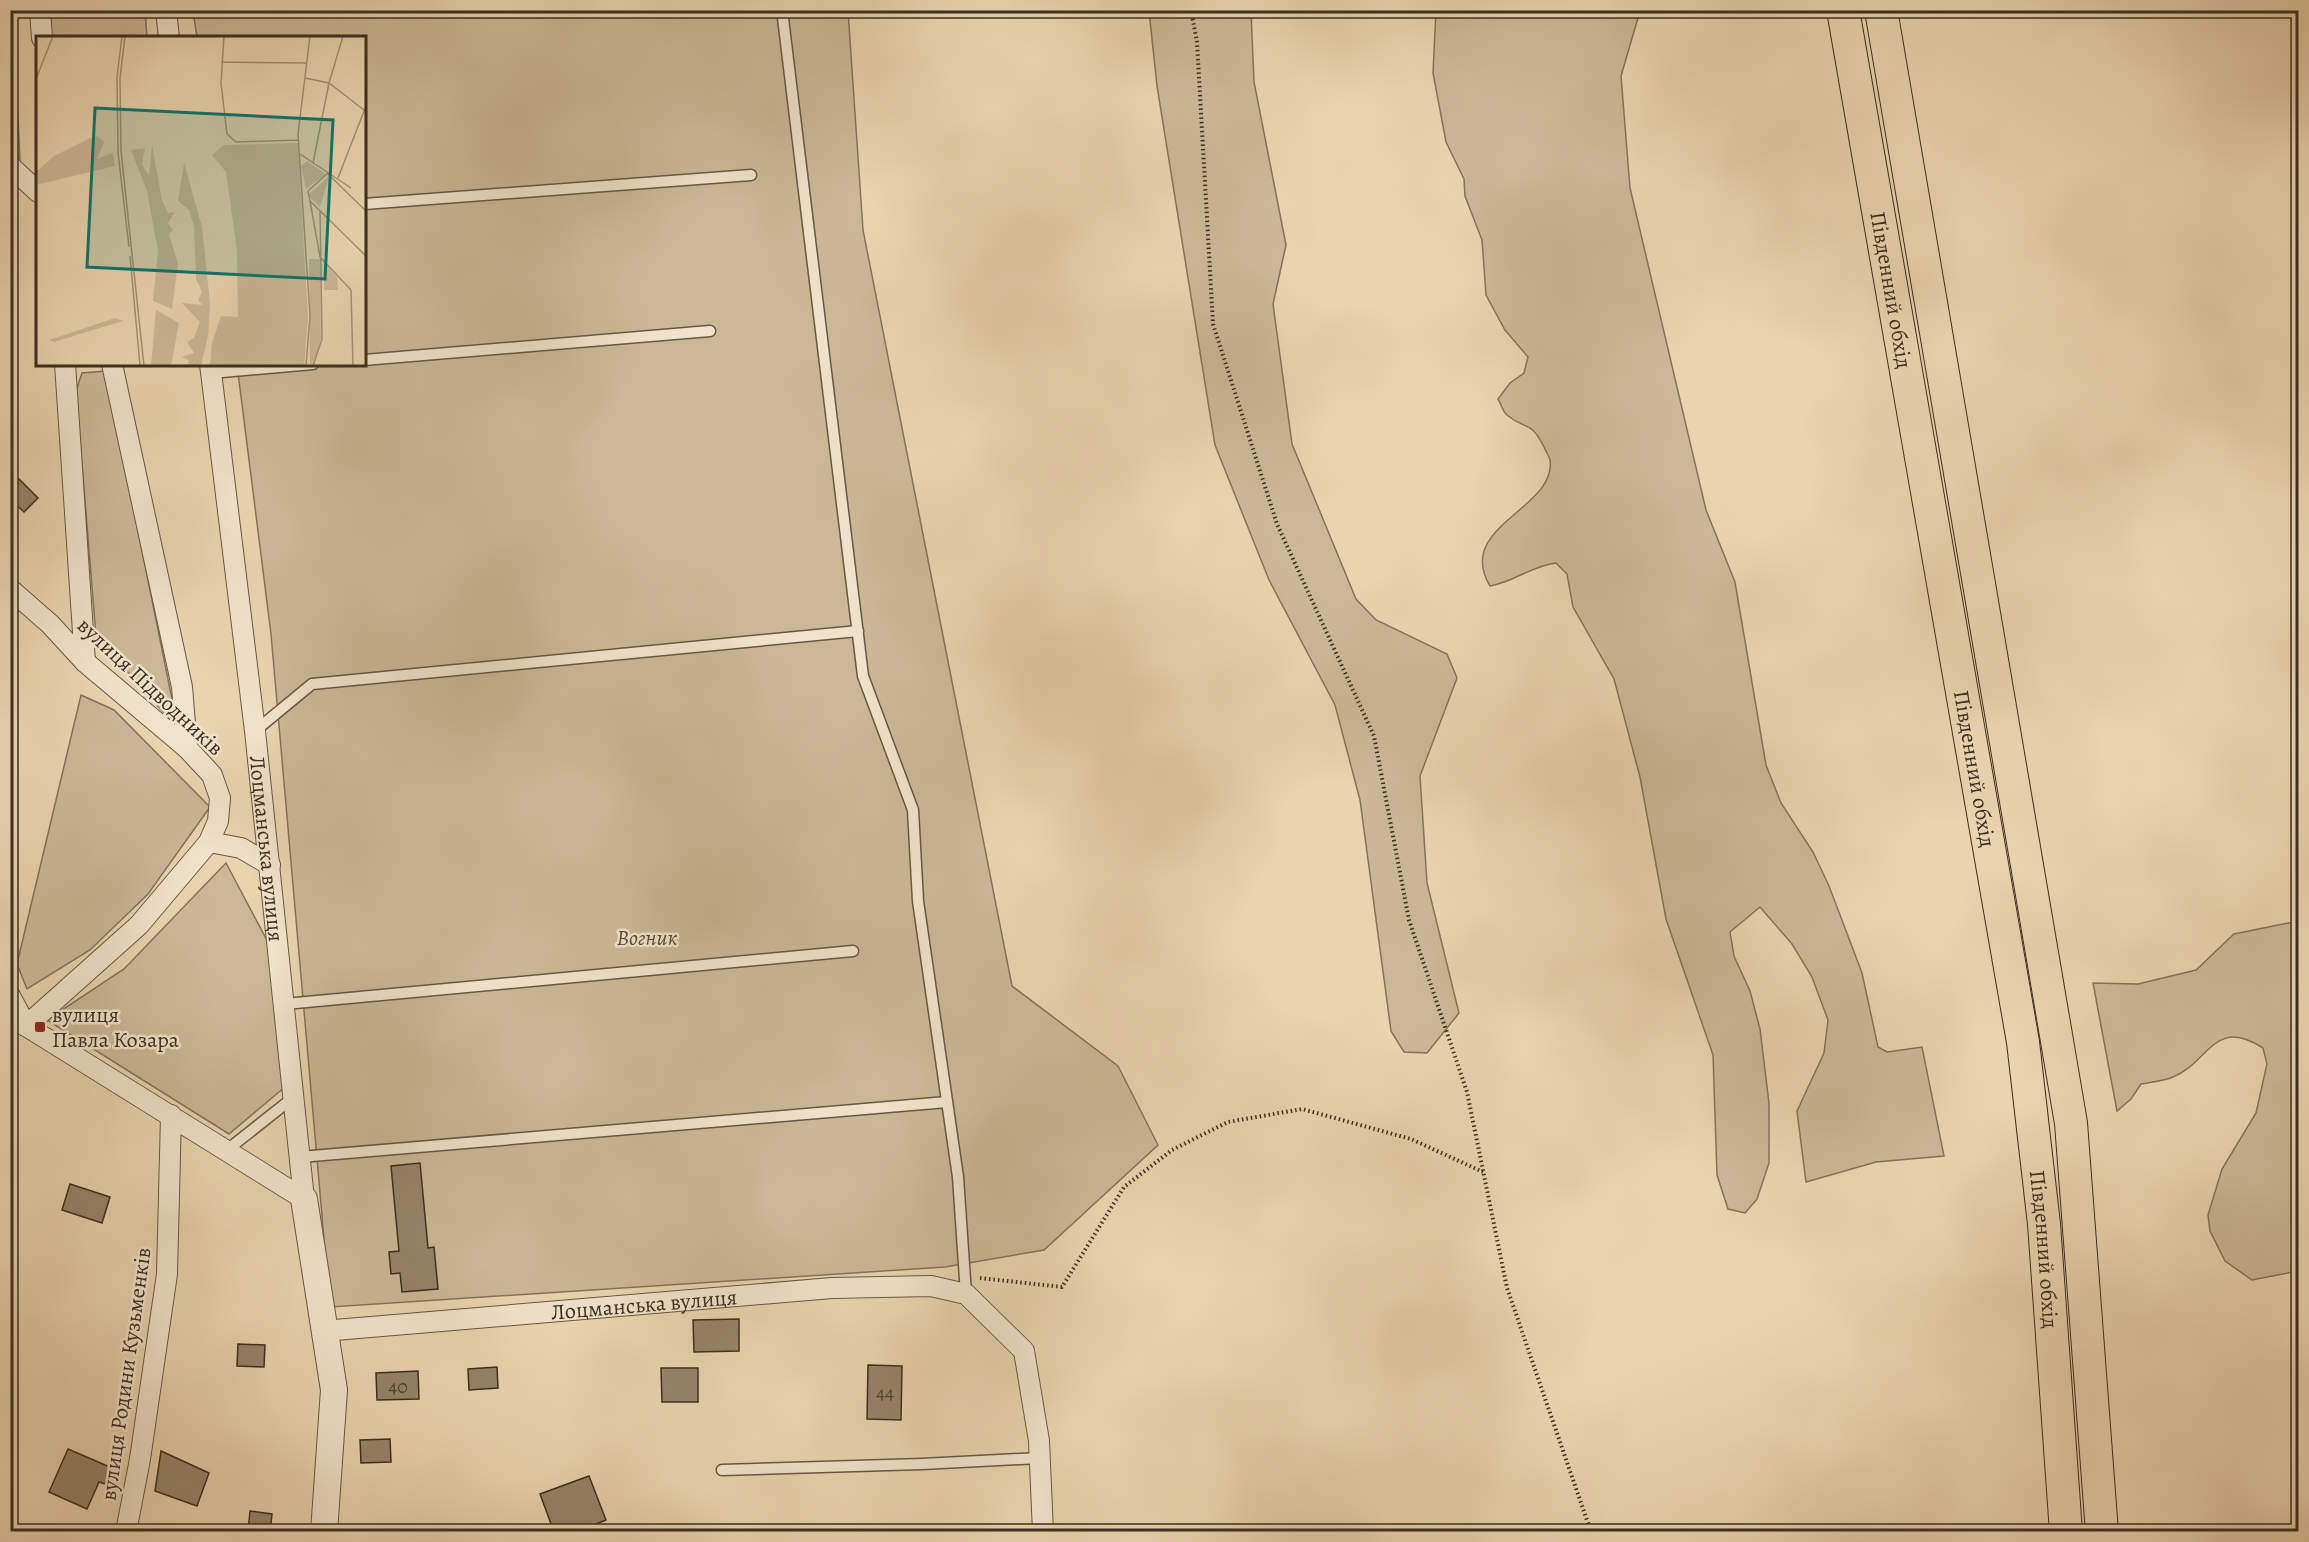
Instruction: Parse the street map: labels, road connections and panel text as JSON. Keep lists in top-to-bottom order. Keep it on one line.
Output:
{"streets":{"main road":["Південний обхід"],"street":["вулиця Підводників","Лоцманська вулиця","вулиця Родини Кузьменків"]},"parks":["Вогник"],"places":{"transit":["вулиця Павла Козара"]},"house_numbers":["40","44"]}
